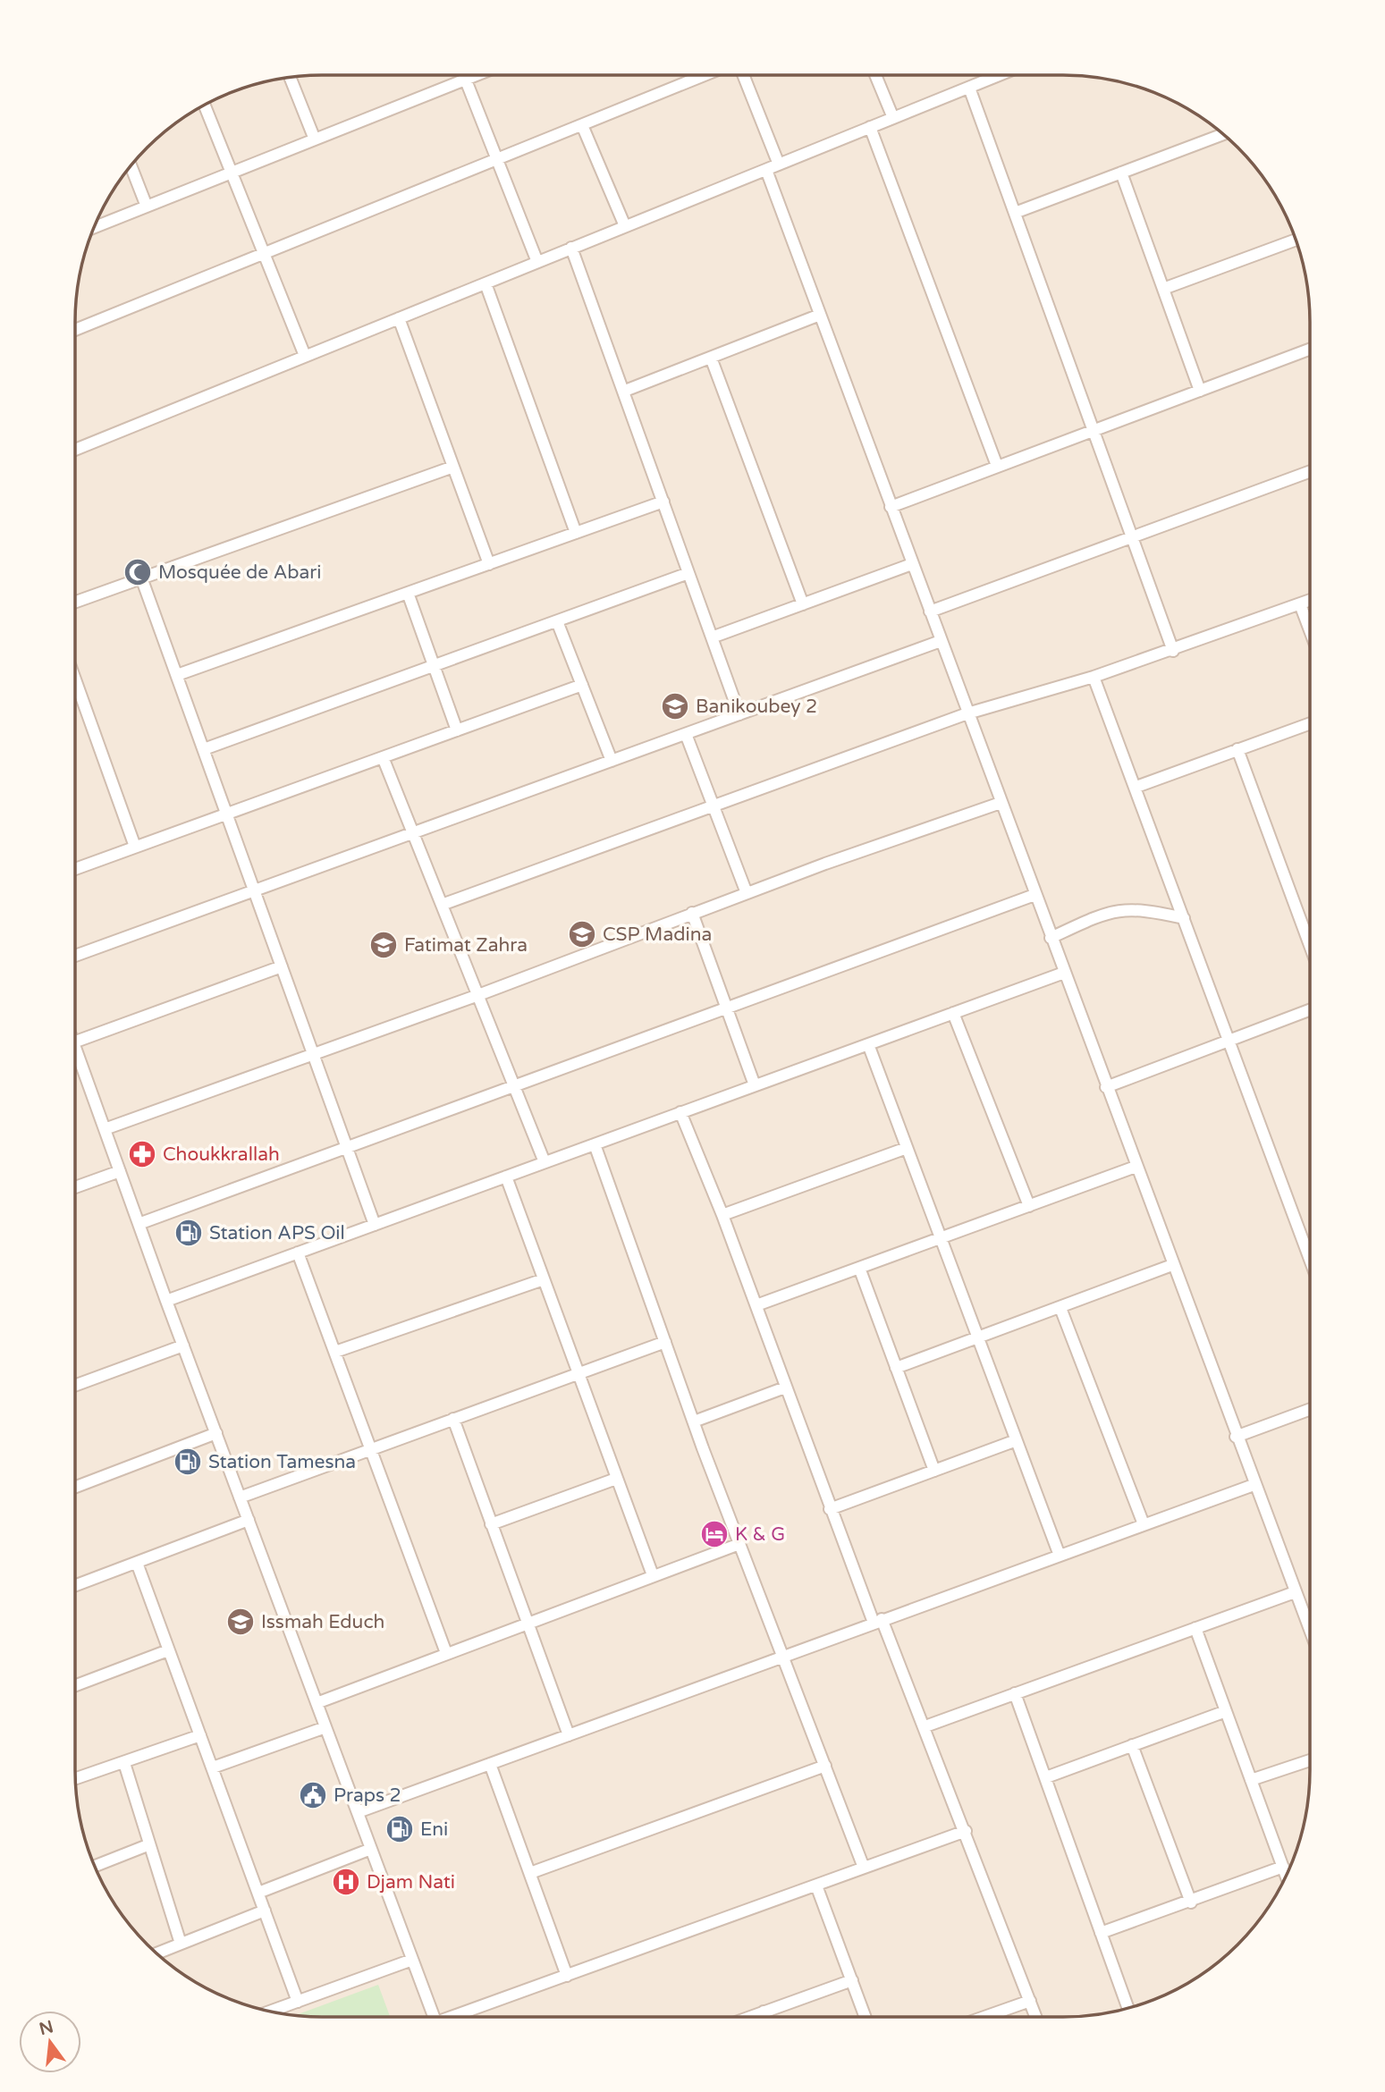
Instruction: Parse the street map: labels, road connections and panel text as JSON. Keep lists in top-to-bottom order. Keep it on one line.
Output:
{"places":{"mosque":["Mosquée de Abari"],"school or university":["Banikoubey 2","CSP Madina","Fatimat Zahra","Issmah Educh"],"pharmacy":["Choukkrallah"],"fuel station":["Station APS Oil","Station Tamesna","Eni"],"hotel":["K & G"],"public building":["Praps 2"],"hospital":["Djam Nati"]},"north":"top"}
